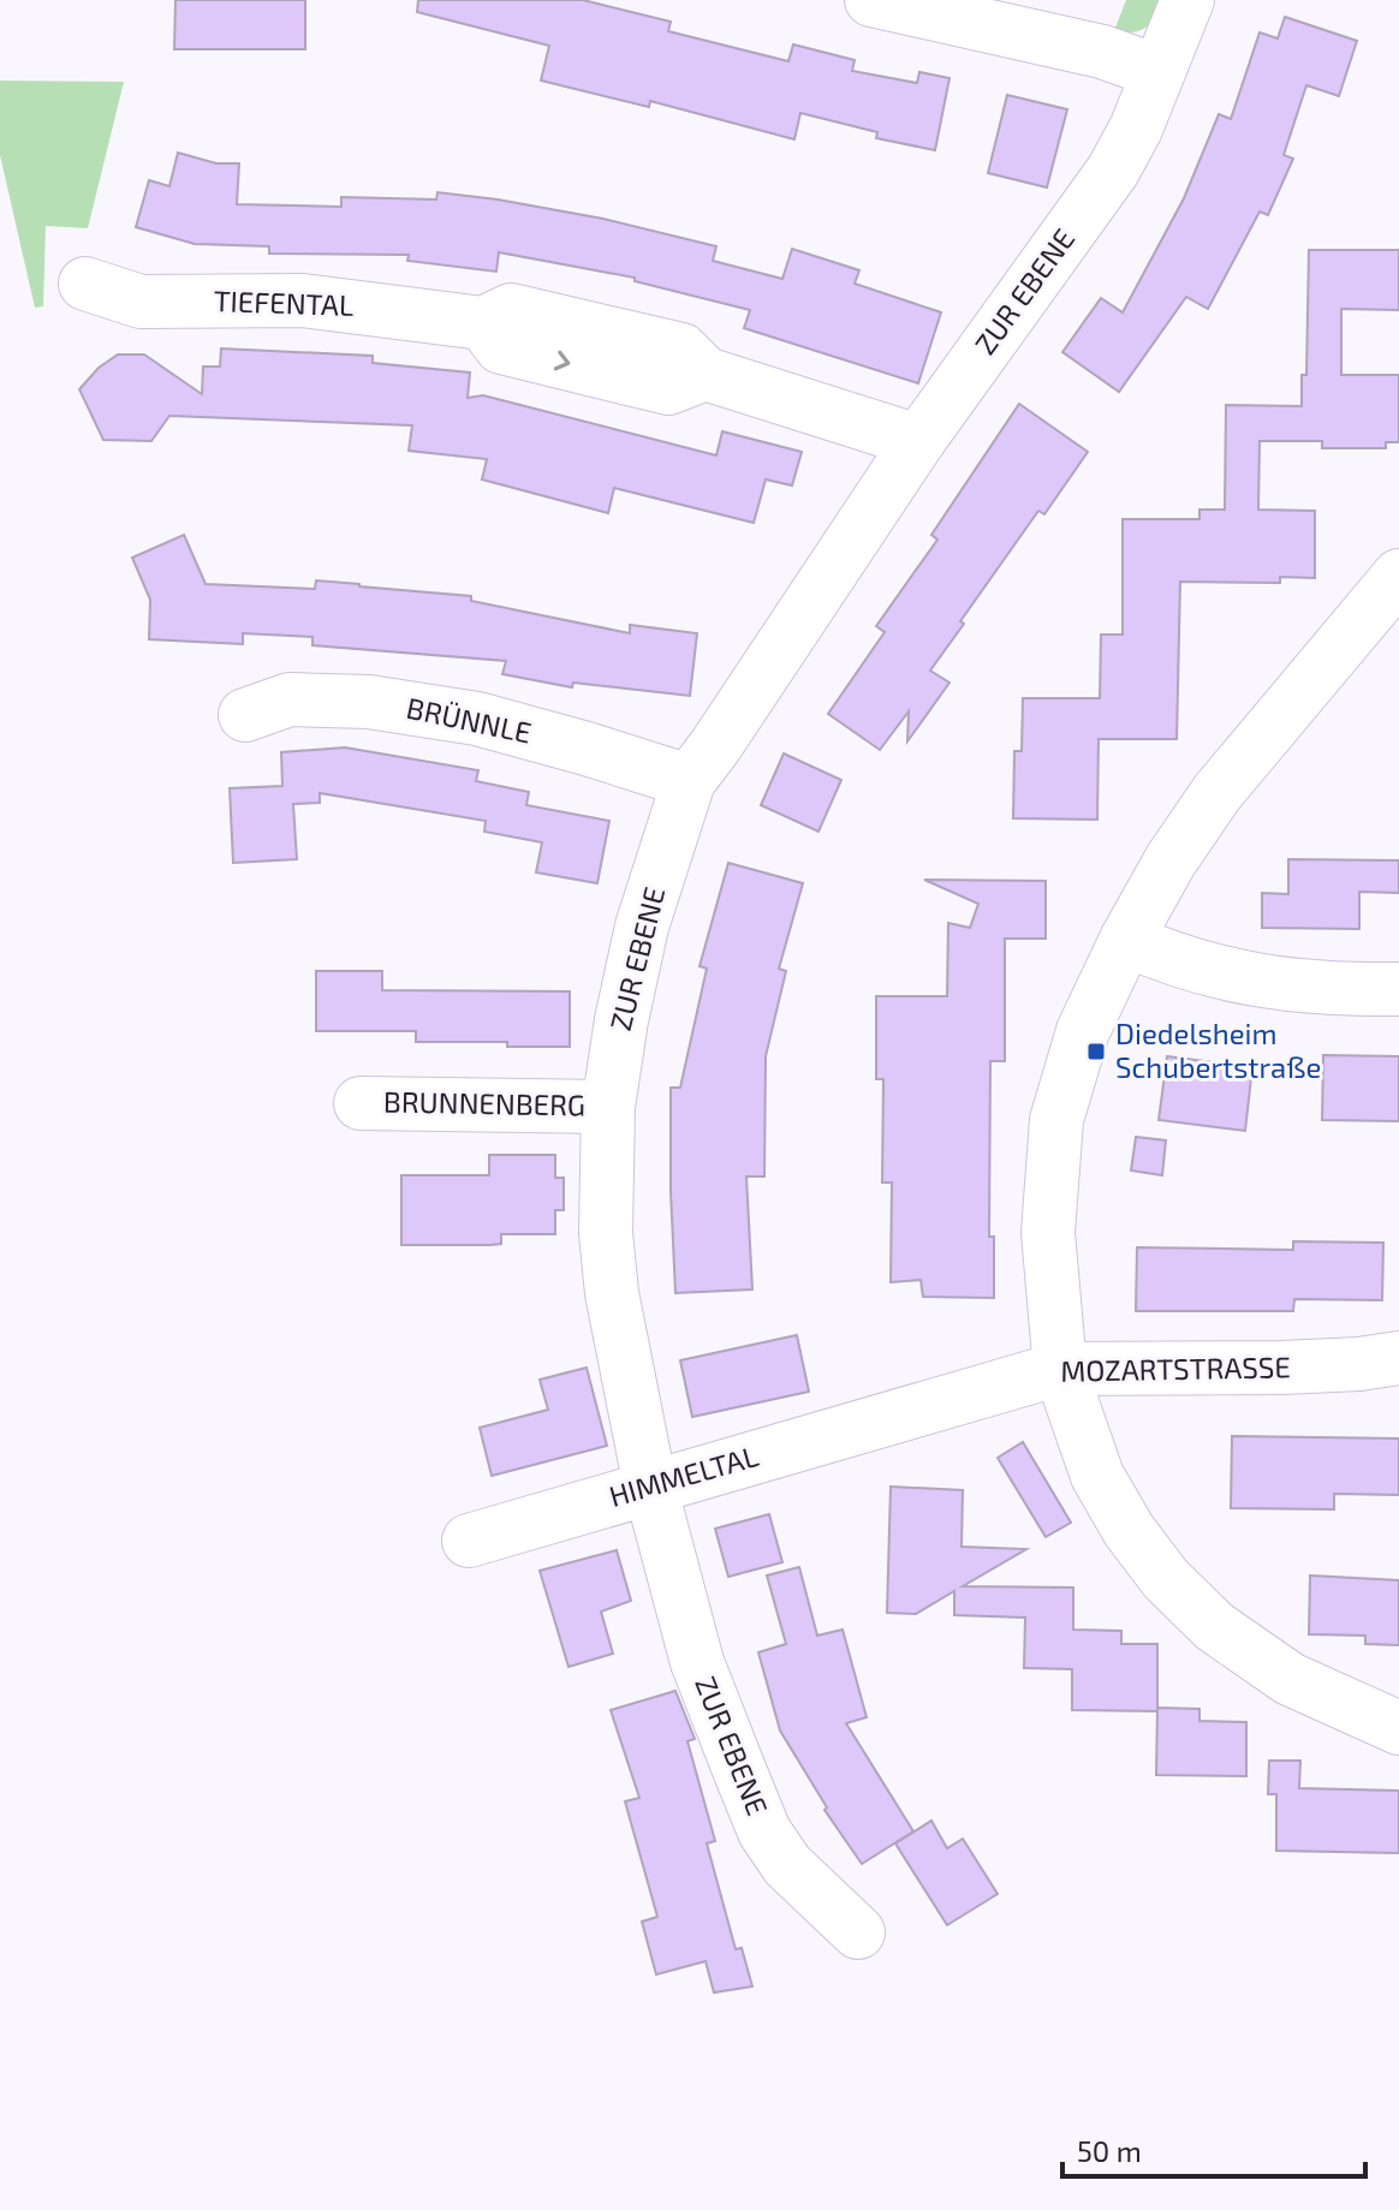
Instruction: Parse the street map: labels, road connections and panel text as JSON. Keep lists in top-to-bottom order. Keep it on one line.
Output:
{"streets":{"street":["ZUR EBENE","TIEFENTAL","BRÜNNLE","BRUNNENBERG","MOZARTSTRASSE","HIMMELTAL"]},"crossings":[["ZUR EBENE","TIEFENTAL"],["ZUR EBENE","BRÜNNLE"],["ZUR EBENE","BRUNNENBERG"],["ZUR EBENE","HIMMELTAL"],["MOZARTSTRASSE","HIMMELTAL"]],"places":{"transit":["Diedelsheim Schubertstraße"]},"scale_bar":"50 m"}
